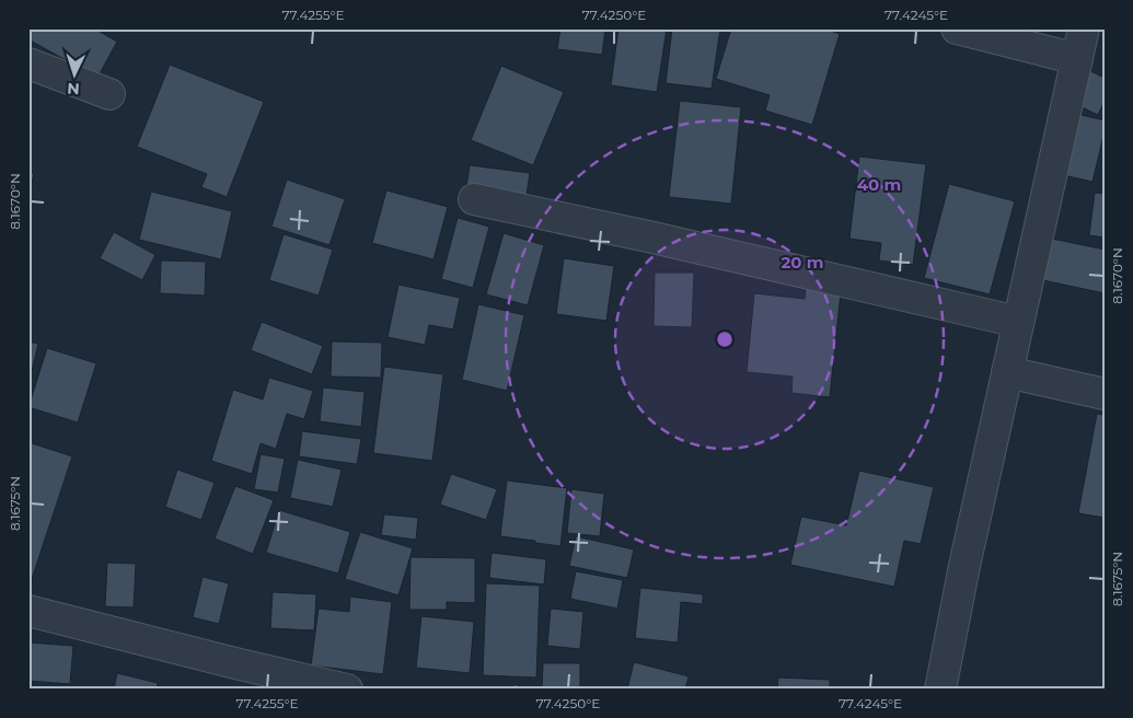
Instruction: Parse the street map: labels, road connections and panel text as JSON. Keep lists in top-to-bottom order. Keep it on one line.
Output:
{"north":"bottom","coordinates":["77.4255°E","77.4250°E","77.4245°E","8.1670°N","8.1675°N"],"rings":["40 m","20 m"]}
